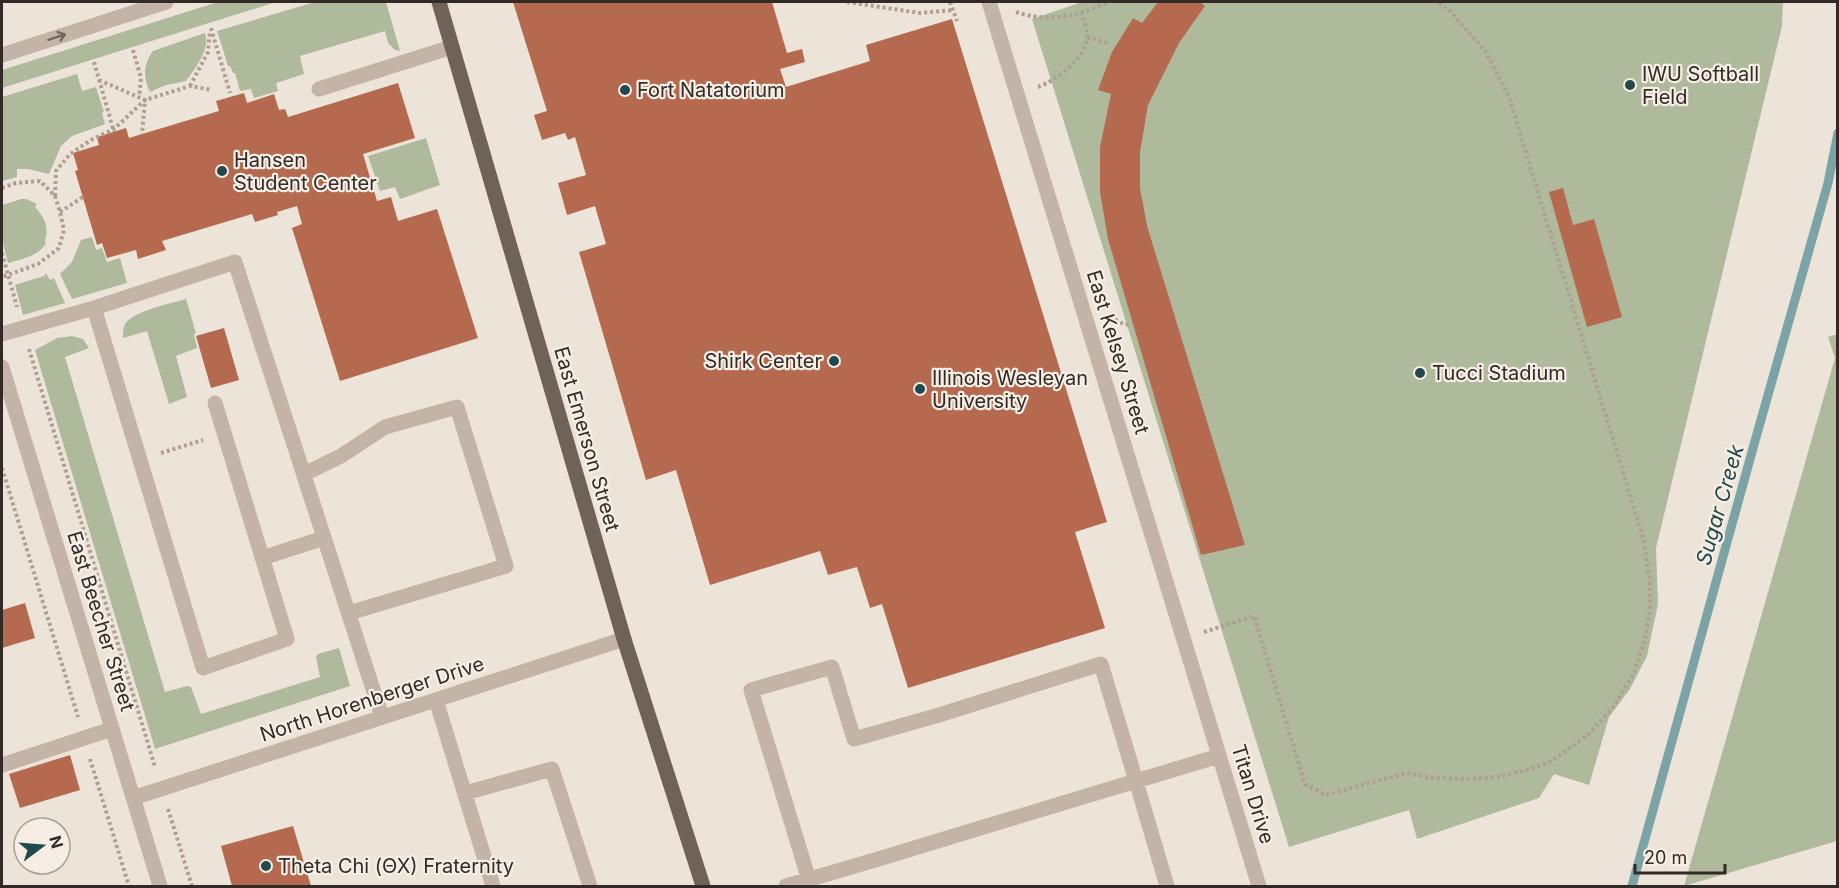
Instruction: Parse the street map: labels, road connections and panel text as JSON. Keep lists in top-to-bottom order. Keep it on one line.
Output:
{"streets":{"main road":["East Emerson Street"],"street":["East Kelsey Street","East Beecher Street","North Horenberger Drive","Titan Drive"]},"crossings":[["East Kelsey Street","Titan Drive"],["East Emerson Street","North Horenberger Drive"],["East Beecher Street","North Horenberger Drive"]],"water":["Sugar Creek"],"places":["IWU Softball Field","Fort Natatorium","Hansen Student Center","Shirk Center","Tucci Stadium","Illinois Wesleyan University","Theta Chi (ΘΧ) Fraternity"],"scale_bar":"20 m","north":"right"}
